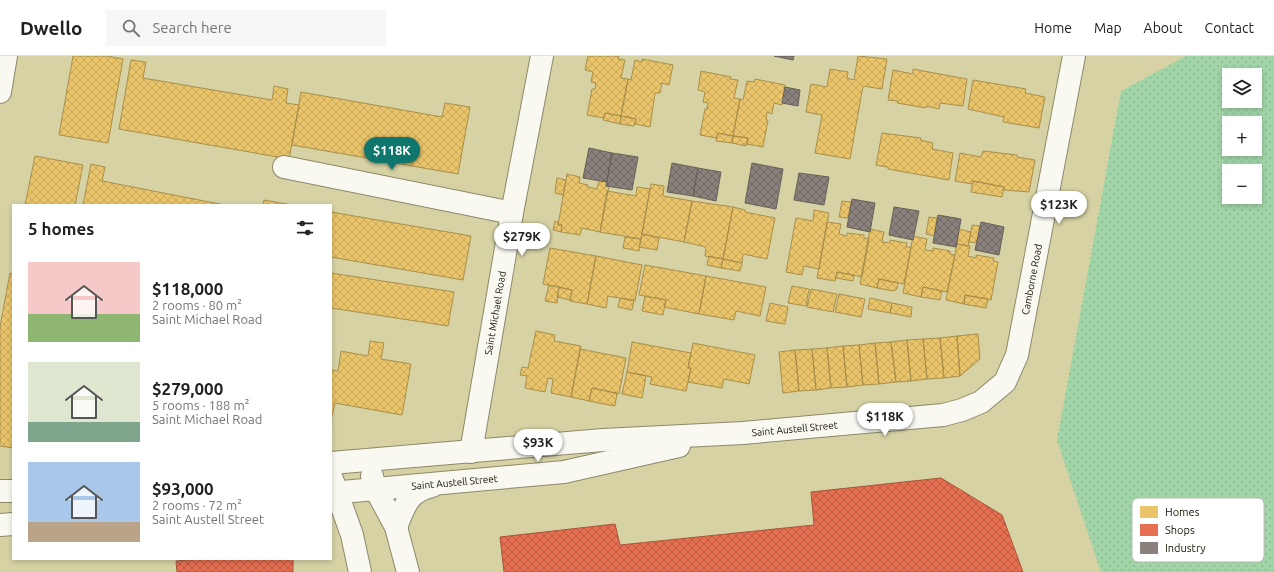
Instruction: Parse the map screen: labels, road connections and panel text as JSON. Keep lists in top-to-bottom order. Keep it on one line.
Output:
{"streets":{"street":["Camborne Road","Saint Michael Road","Saint Austell Street"]},"crossings":[["Camborne Road","Saint Austell Street"],["Saint Michael Road","Saint Austell Street"]],"legend":["Homes","Shops","Industry"],"page":{"header":"Dwello","search":"Search here","nav":["Home","Map","About","Contact"],"map_buttons":["+","−"],"price":["$118K","$123K","$279K","$118K","$93K"],"heading":"5 homes","list":[{"name":"$118,000","note":"2 rooms · 80 m² · Saint Michael Road"},{"name":"$279,000","note":"5 rooms · 188 m² · Saint Michael Road"},{"name":"$93,000","note":"2 rooms · 72 m² · Saint Austell Street"}]}}
